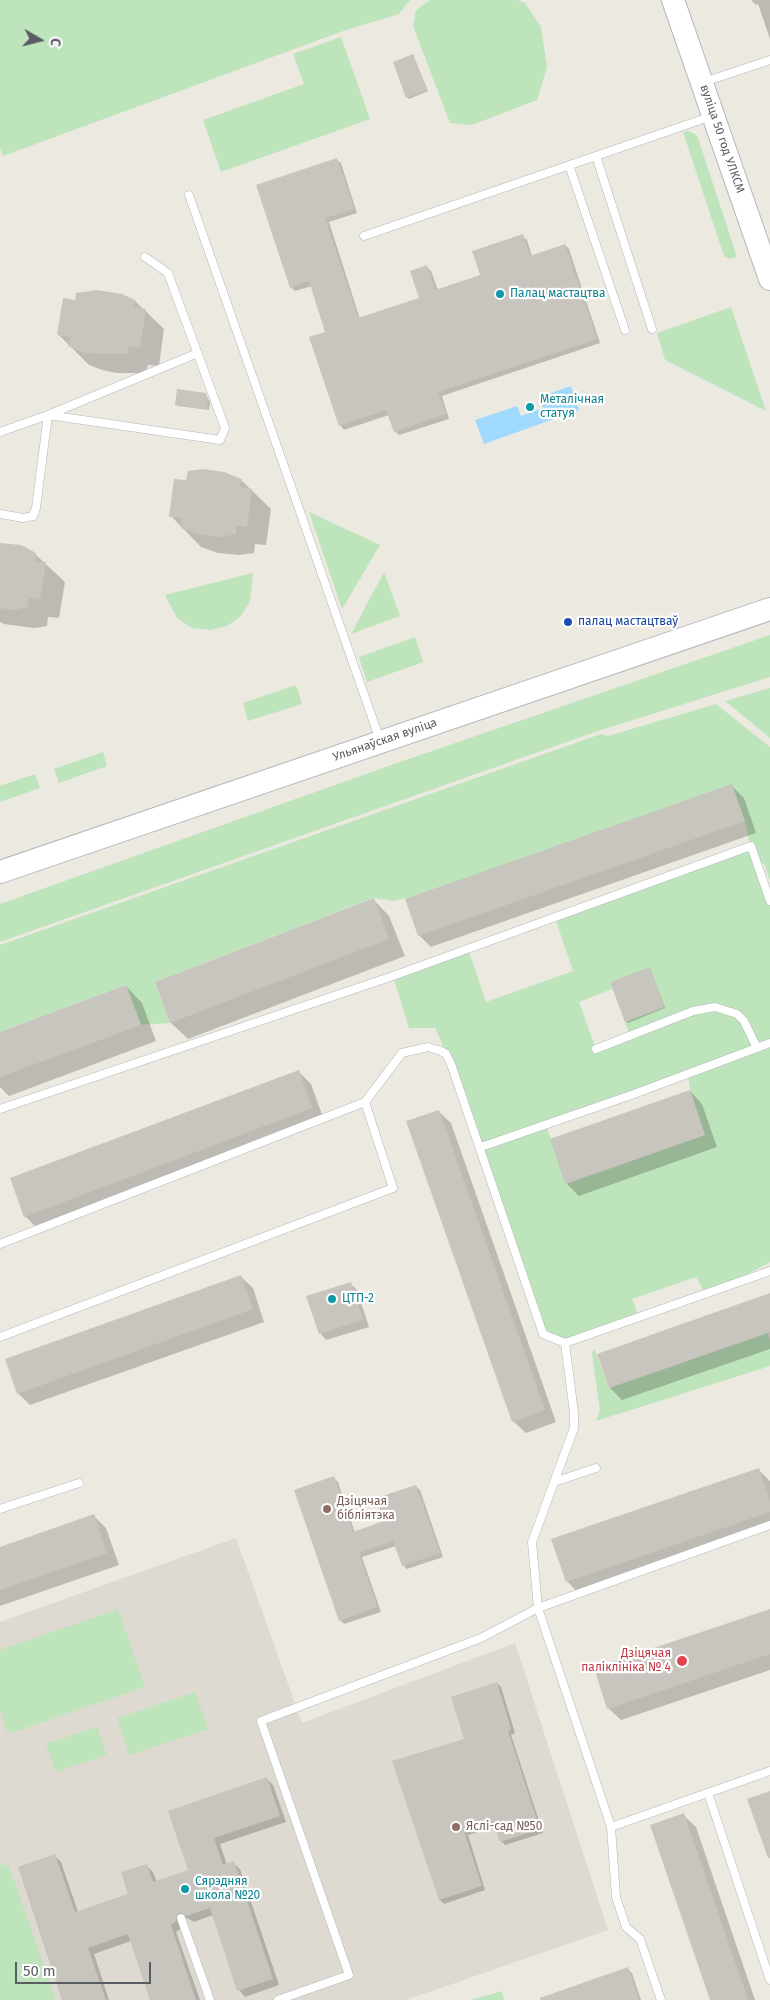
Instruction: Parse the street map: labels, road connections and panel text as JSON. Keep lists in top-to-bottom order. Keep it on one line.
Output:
{"streets":{"main road":["вуліца 50 год УЛКСМ","Ульянаўская вуліца"]},"places":["Палац мастацтва","Металічная статуя","палац мастацтваў","ЦТП-2","Дзіцячая бібліятэка","Дзіцячая паліклініка № 4","Яслі-сад №50","Сярэдняя школа №20"],"scale_bar":"50 m","north":"right"}
